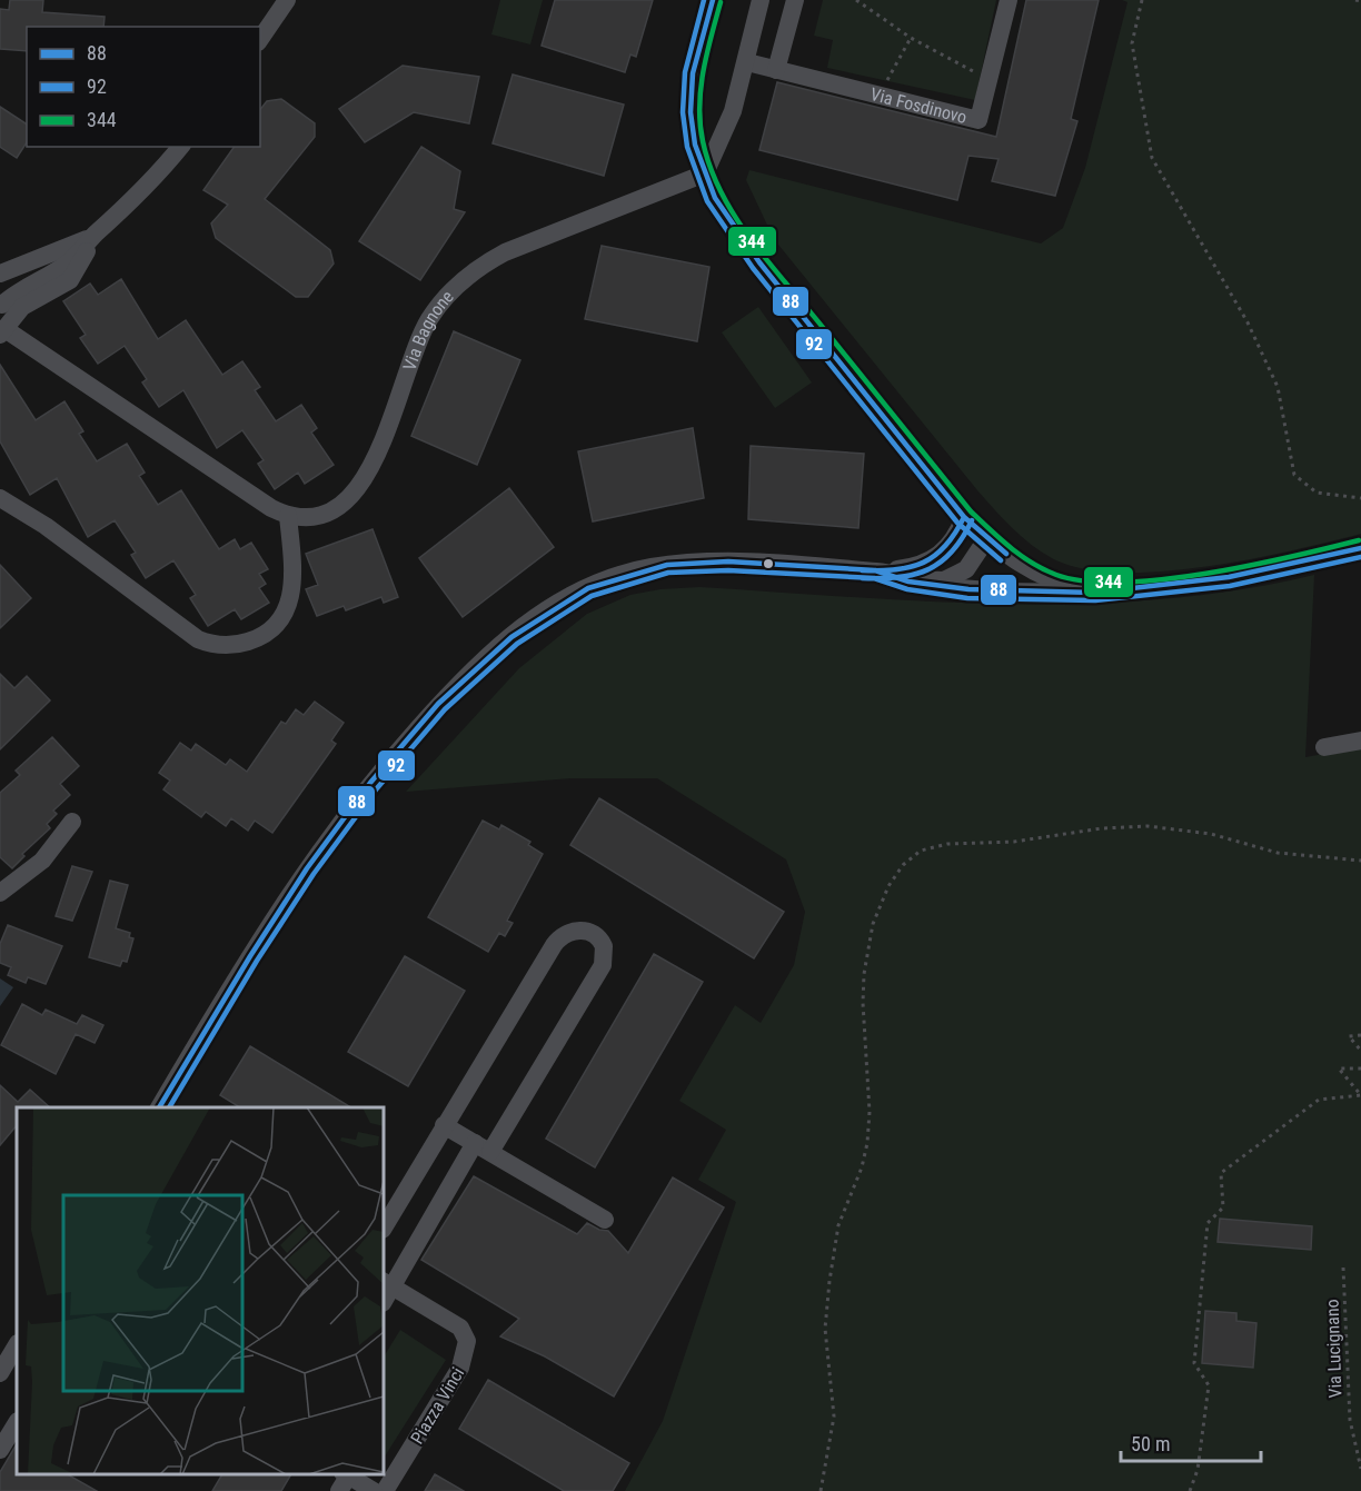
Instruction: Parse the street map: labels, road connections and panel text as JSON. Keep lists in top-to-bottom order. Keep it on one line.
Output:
{"streets":{"street":["Via Fosdinovo","Via Bagnone","Piazza Vinci"],"path":["Via Lucignano"]},"lines":["transit line 88","transit line 92","transit line 344"],"legend":["88","92","344"],"scale_bar":"50 m"}
